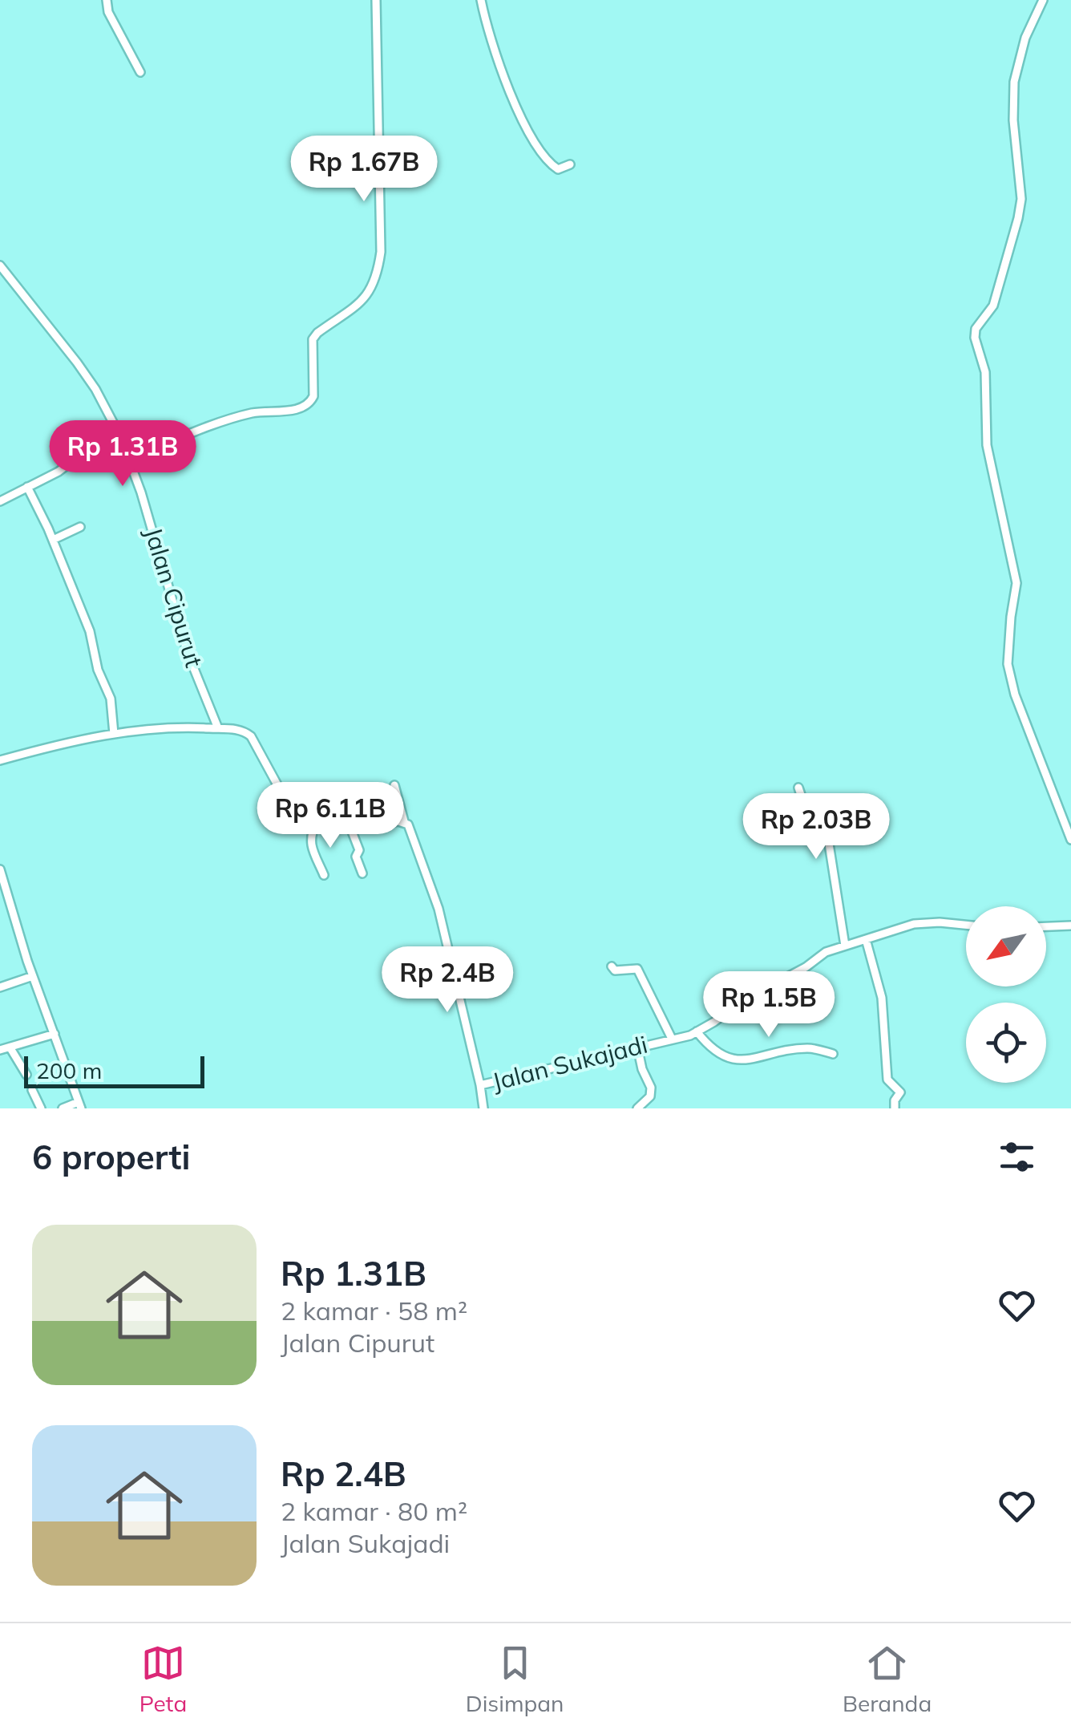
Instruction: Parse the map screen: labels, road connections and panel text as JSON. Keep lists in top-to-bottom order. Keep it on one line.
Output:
{"streets":{"street":["Jalan Cipurut","Jalan Sukajadi"]},"scale_bar":"200 m","north":"bottom left","page":{"price":["Rp 1.67B","Rp 1.31B","Rp 6.11B","Rp 2.03B","Rp 2.4B","Rp 1.5B"],"scale":"200 m","heading":"6 properti","list":[{"name":"Rp 1.31B","note":"2 kamar · 58 m² · Jalan Cipurut"},{"name":"Rp 2.4B","note":"2 kamar · 80 m² · Jalan Sukajadi"}],"tabs":["Peta","Disimpan","Beranda"]}}
